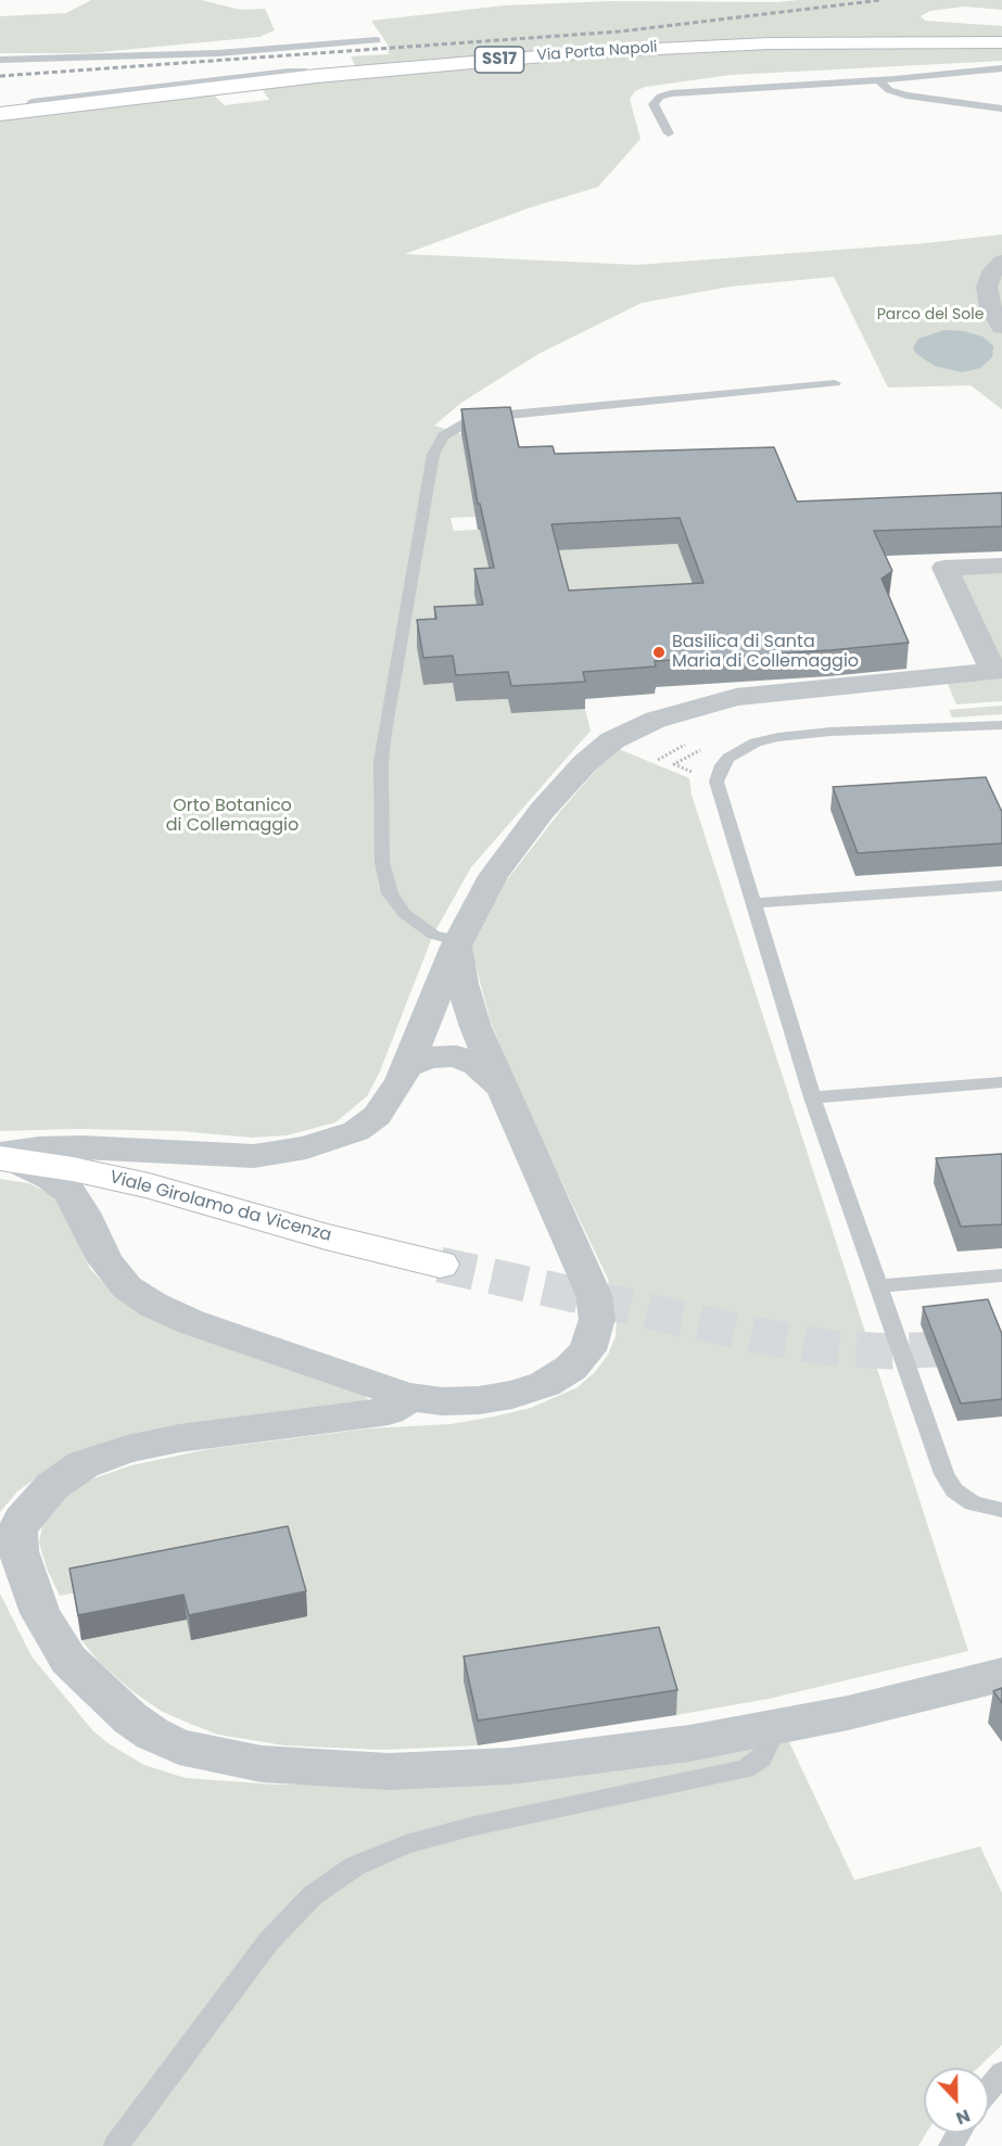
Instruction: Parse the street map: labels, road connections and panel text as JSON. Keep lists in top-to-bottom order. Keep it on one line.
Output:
{"streets":{"main road":["Via Porta Napoli","SS17","Viale Girolamo da Vicenza"]},"parks":["Parco del Sole","Orto Botanico di Collemaggio"],"places":["Basilica di Santa Maria di Collemaggio"],"north":"bottom"}
